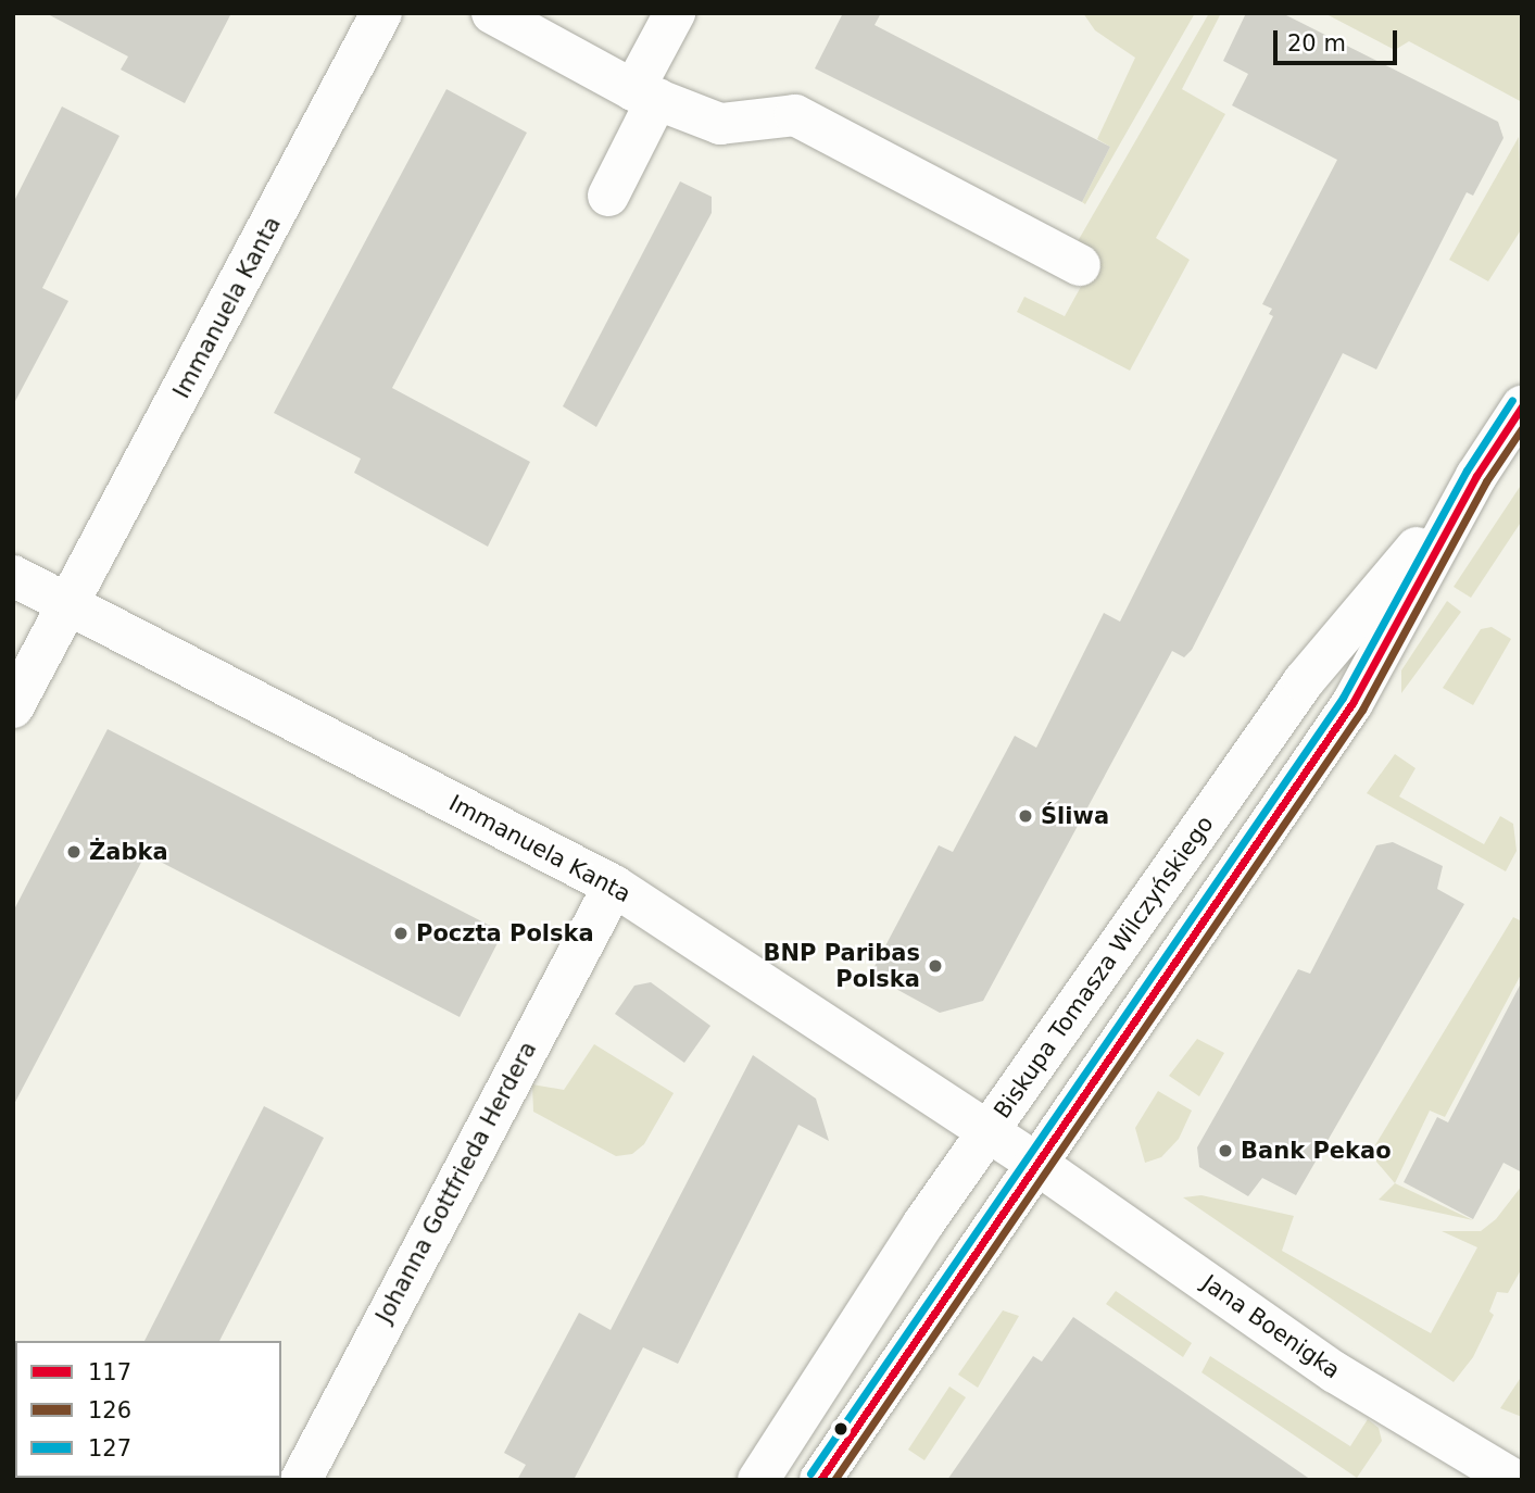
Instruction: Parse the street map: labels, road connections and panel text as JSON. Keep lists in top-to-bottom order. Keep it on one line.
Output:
{"streets":{"street":["Immanuela Kanta","Biskupa Tomasza Wilczyńskiego","Johanna Gottfrieda Herdera","Jana Boenigka"]},"crossings":[["Immanuela Kanta","Biskupa Tomasza Wilczyńskiego"],["Immanuela Kanta","Johanna Gottfrieda Herdera"],["Immanuela Kanta","Jana Boenigka"],["Biskupa Tomasza Wilczyńskiego","Jana Boenigka"]],"places":["Śliwa","Żabka","Poczta Polska","BNP Paribas Polska","Bank Pekao"],"lines":["transit line 127","transit line 117","transit line 126"],"legend":["117","126","127"],"scale_bar":"20 m"}
